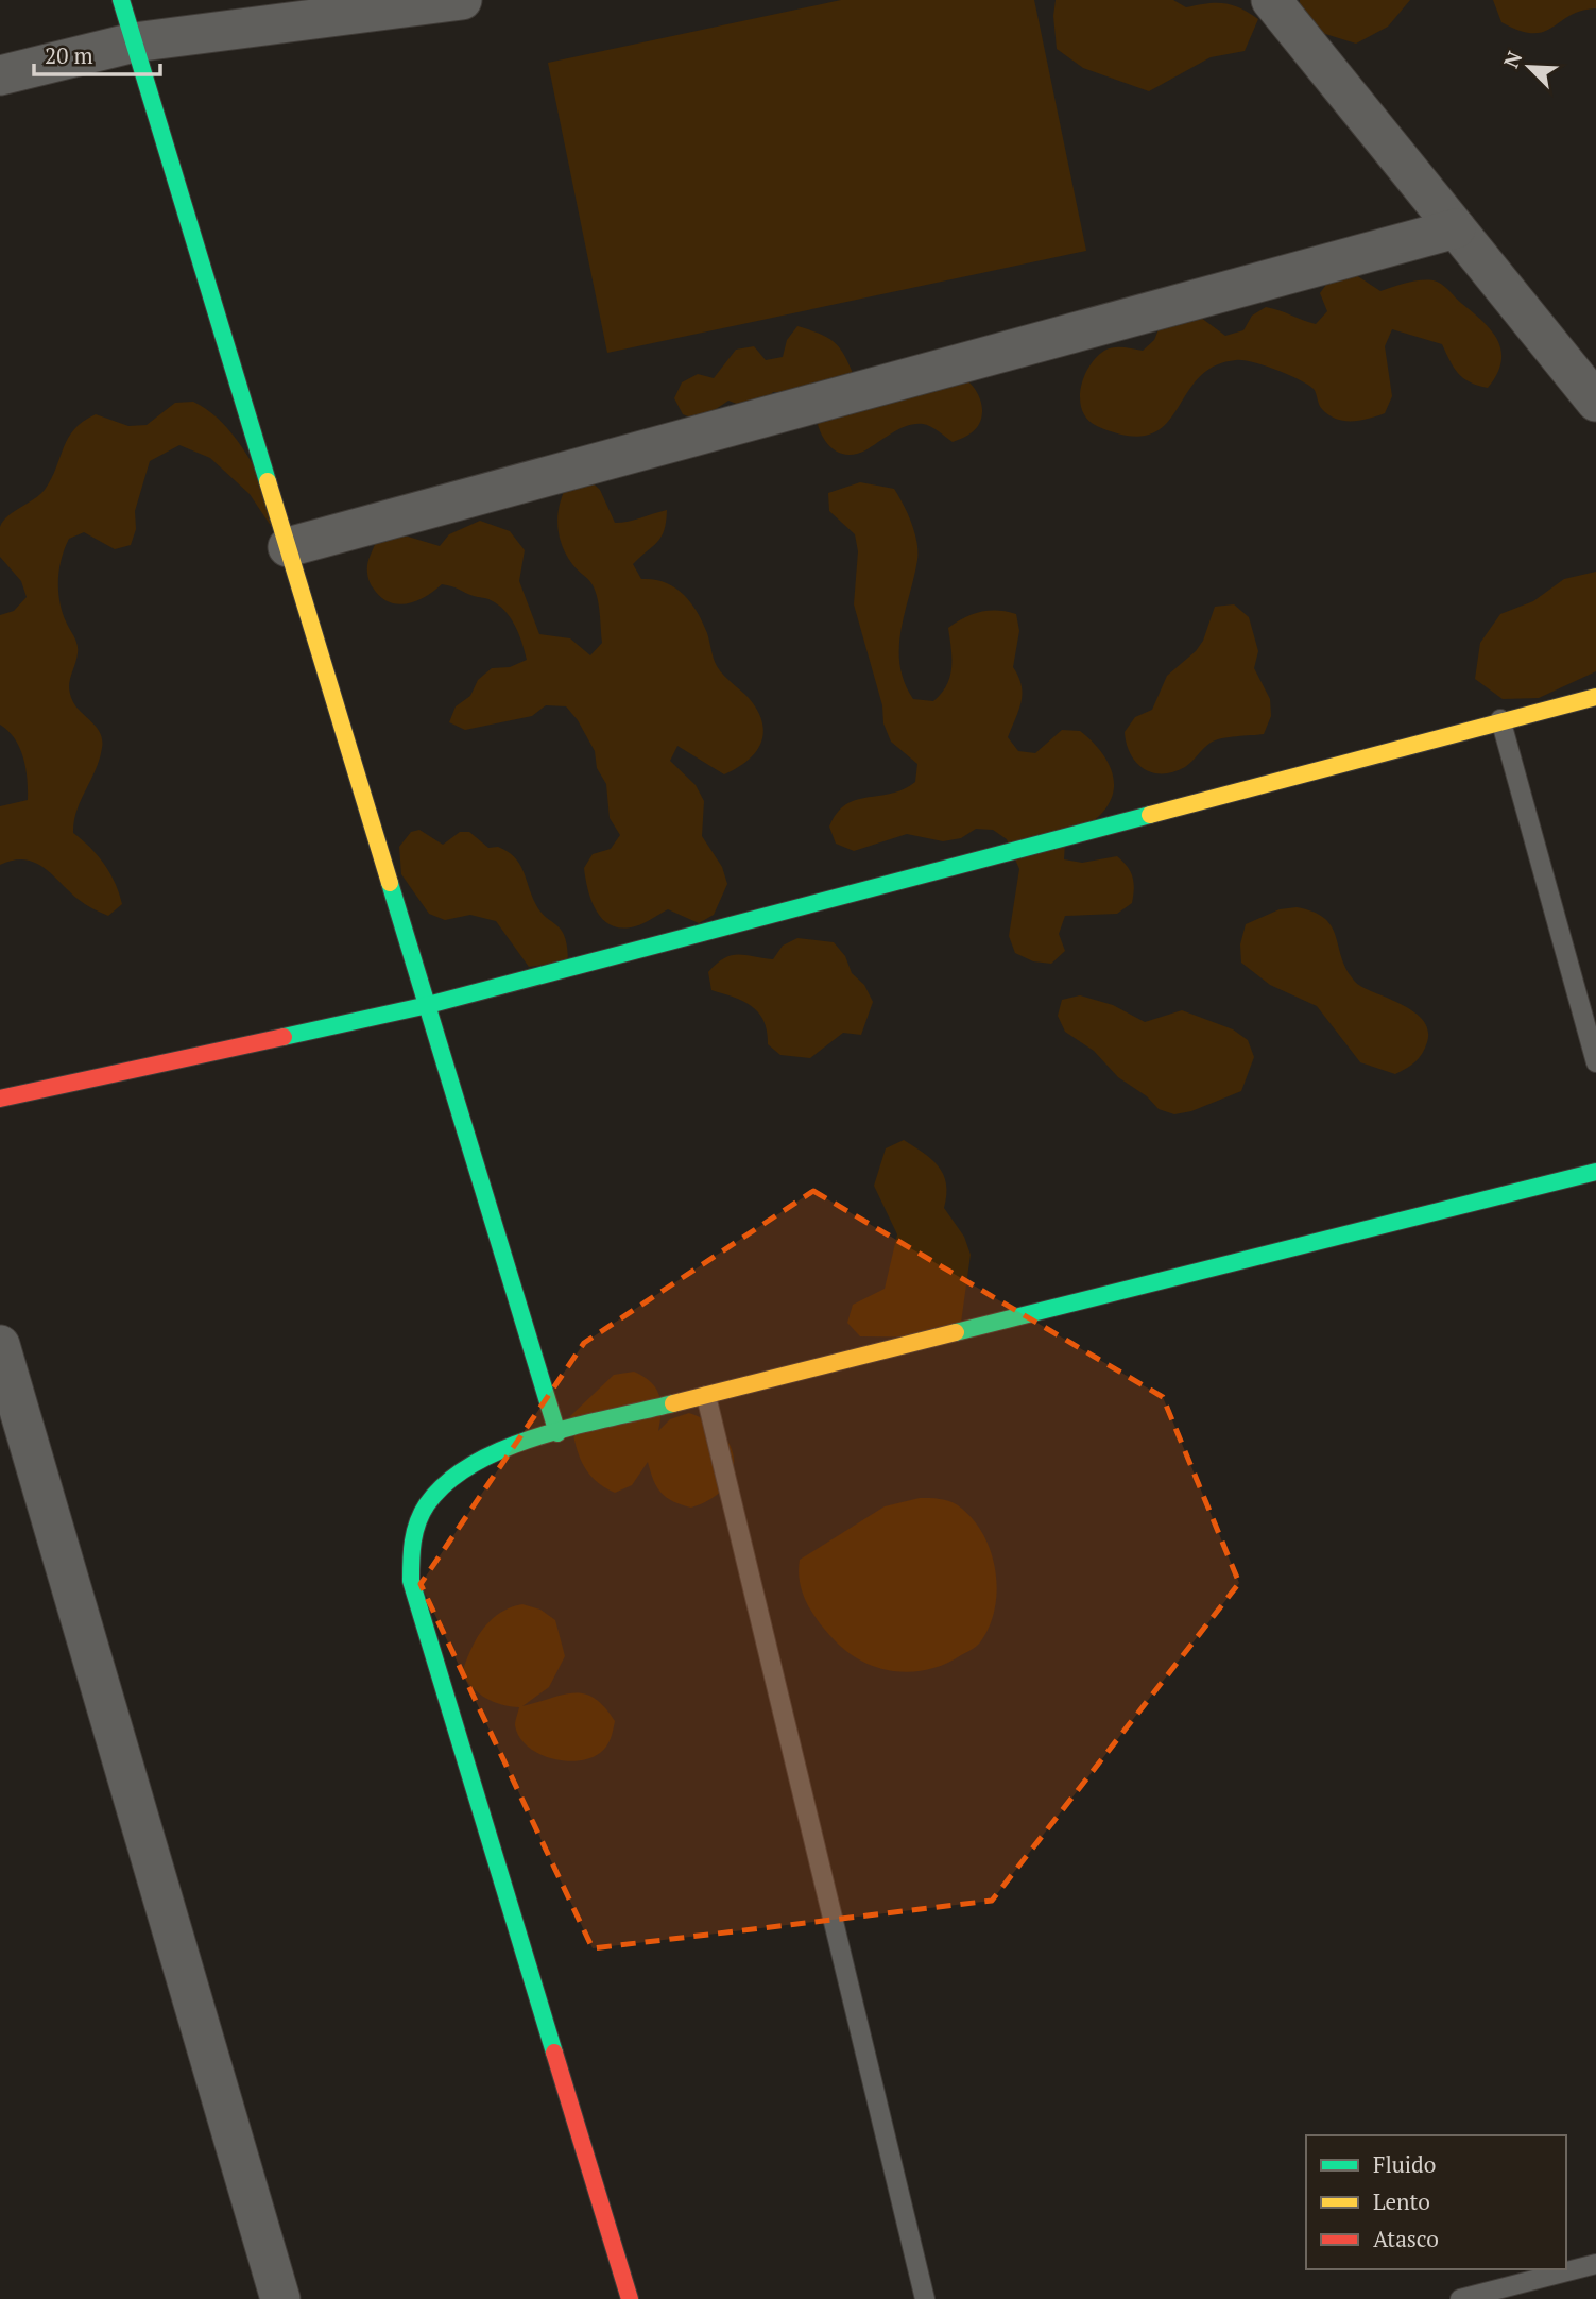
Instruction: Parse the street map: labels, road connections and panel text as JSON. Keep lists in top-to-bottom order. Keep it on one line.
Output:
{"legend":["Fluido","Lento","Atasco"],"scale_bar":"20 m","north":"top left"}
